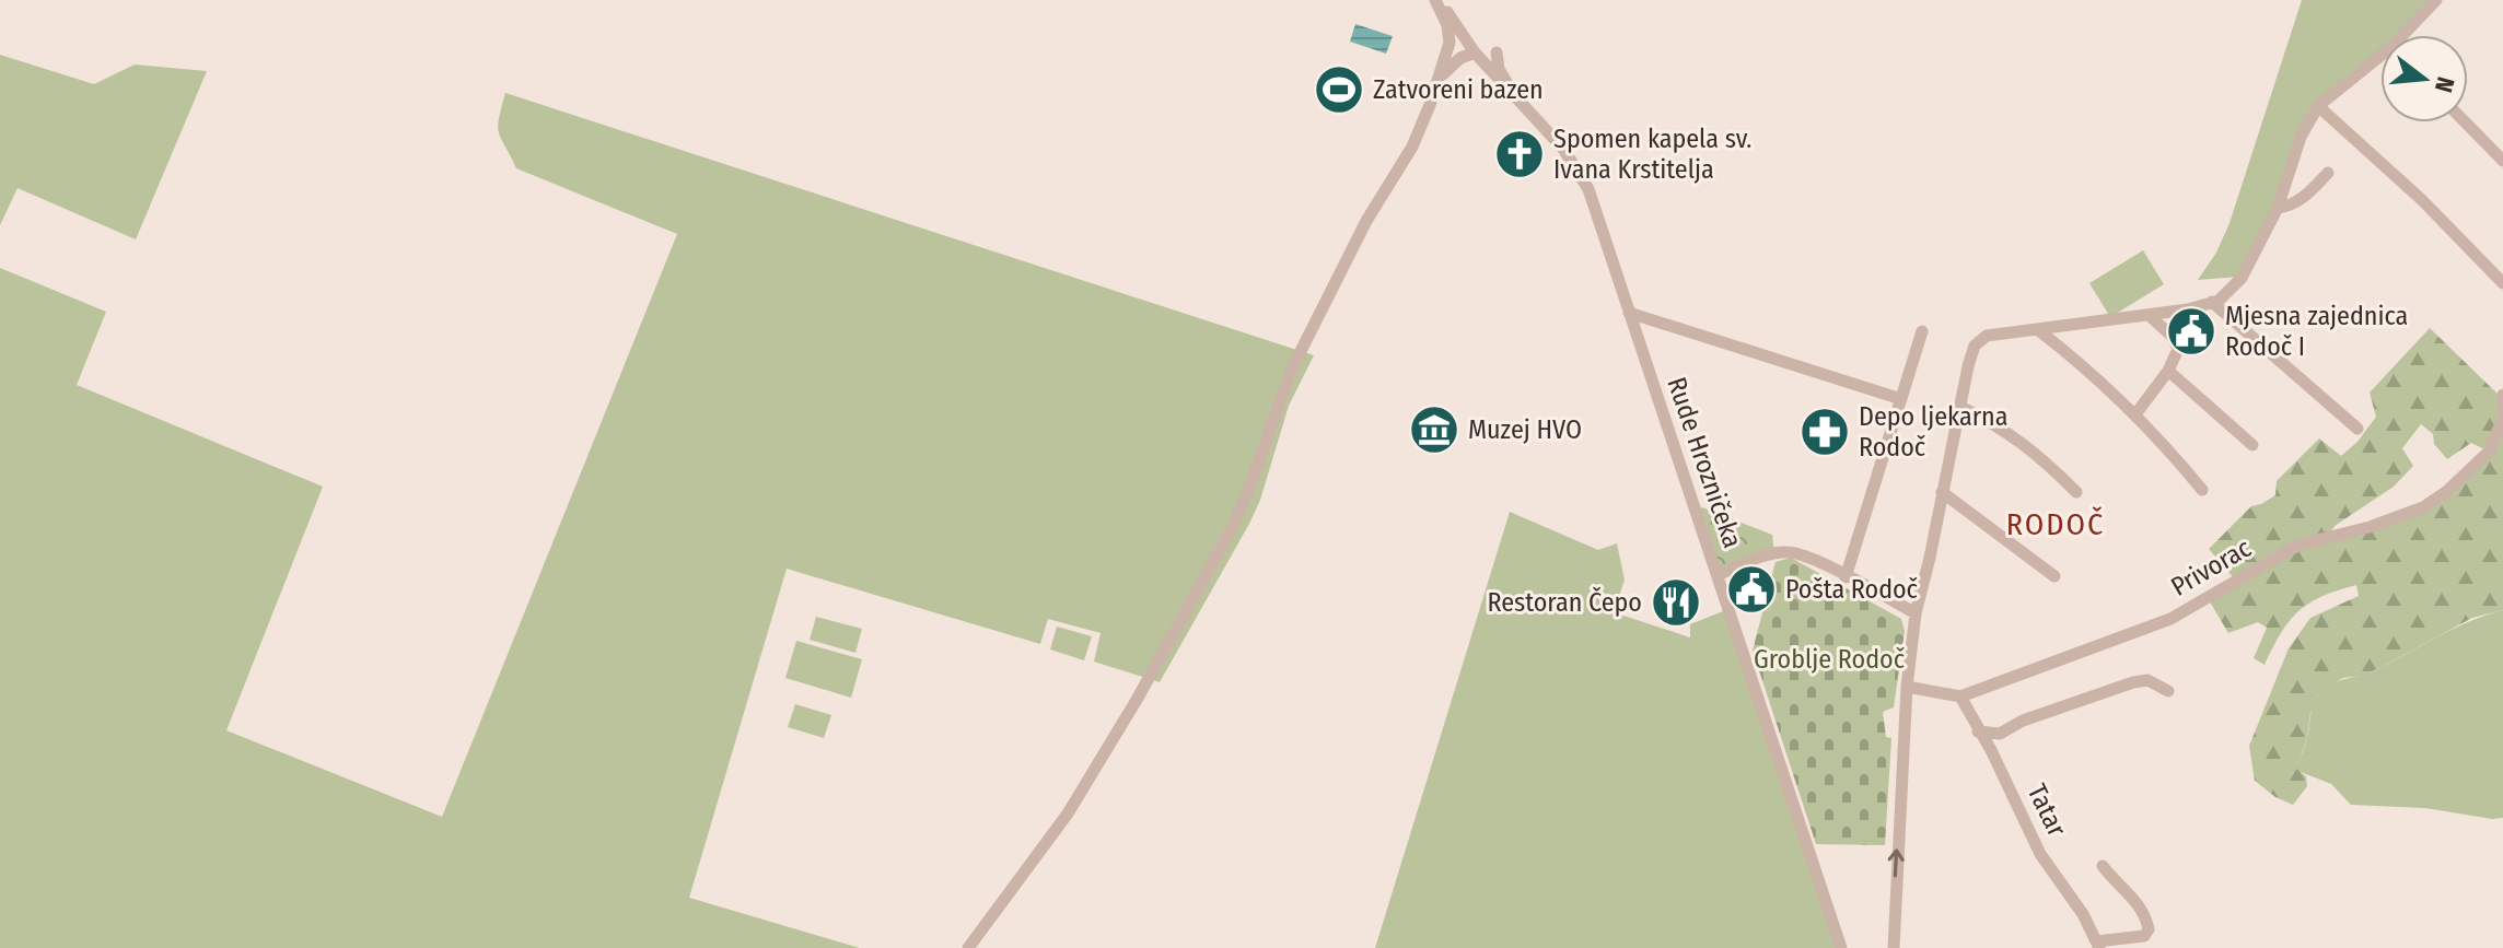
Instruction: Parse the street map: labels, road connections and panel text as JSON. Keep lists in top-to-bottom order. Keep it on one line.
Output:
{"streets":{"street":["Rude Hrozničeka","Privorac","Tatar"]},"crossings":[["Privorac","Tatar"]],"districts":["RODOČ"],"parks":["Groblje Rodoč"],"places":{"sports":["Zatvoreni bazen"],"church":["Spomen kapela sv. Ivana Krstitelja"],"public building":["Mjesna zajednica Rodoč I","Pošta Rodoč"],"museum":["Muzej HVO"],"pharmacy":["Depo ljekarna Rodoč"],"restaurant":["Restoran Čepo"]},"north":"right"}
